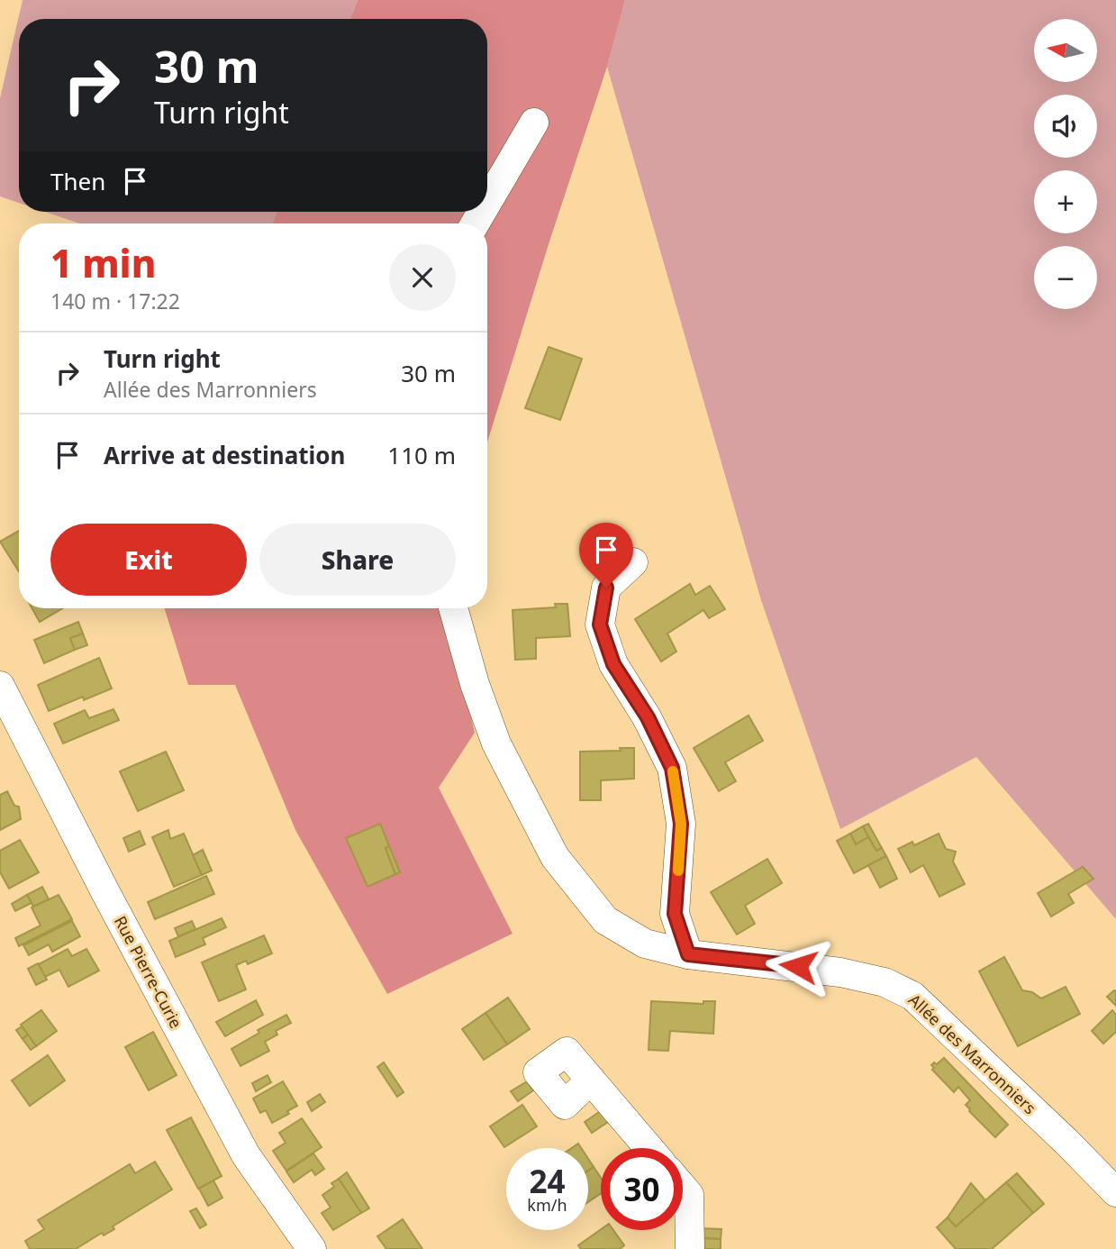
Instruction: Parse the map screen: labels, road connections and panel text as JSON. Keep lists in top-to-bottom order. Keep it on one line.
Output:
{"streets":{"street":["Rue Pierre-Curie","Allée des Marronniers"]},"north":"left","page":{"map_buttons":["+","−"],"turn":["30 m","Turn right"],"then":"Then","heading":["1 min","140 m · 17:22"],"list":[{"name":"Turn right","note":"Allée des Marronniers","value":"30 m"},{"name":"Arrive at destination","value":"110 m"}],"buttons":["Exit","Share"],"speed":"24 km/h","limit":"30"}}
